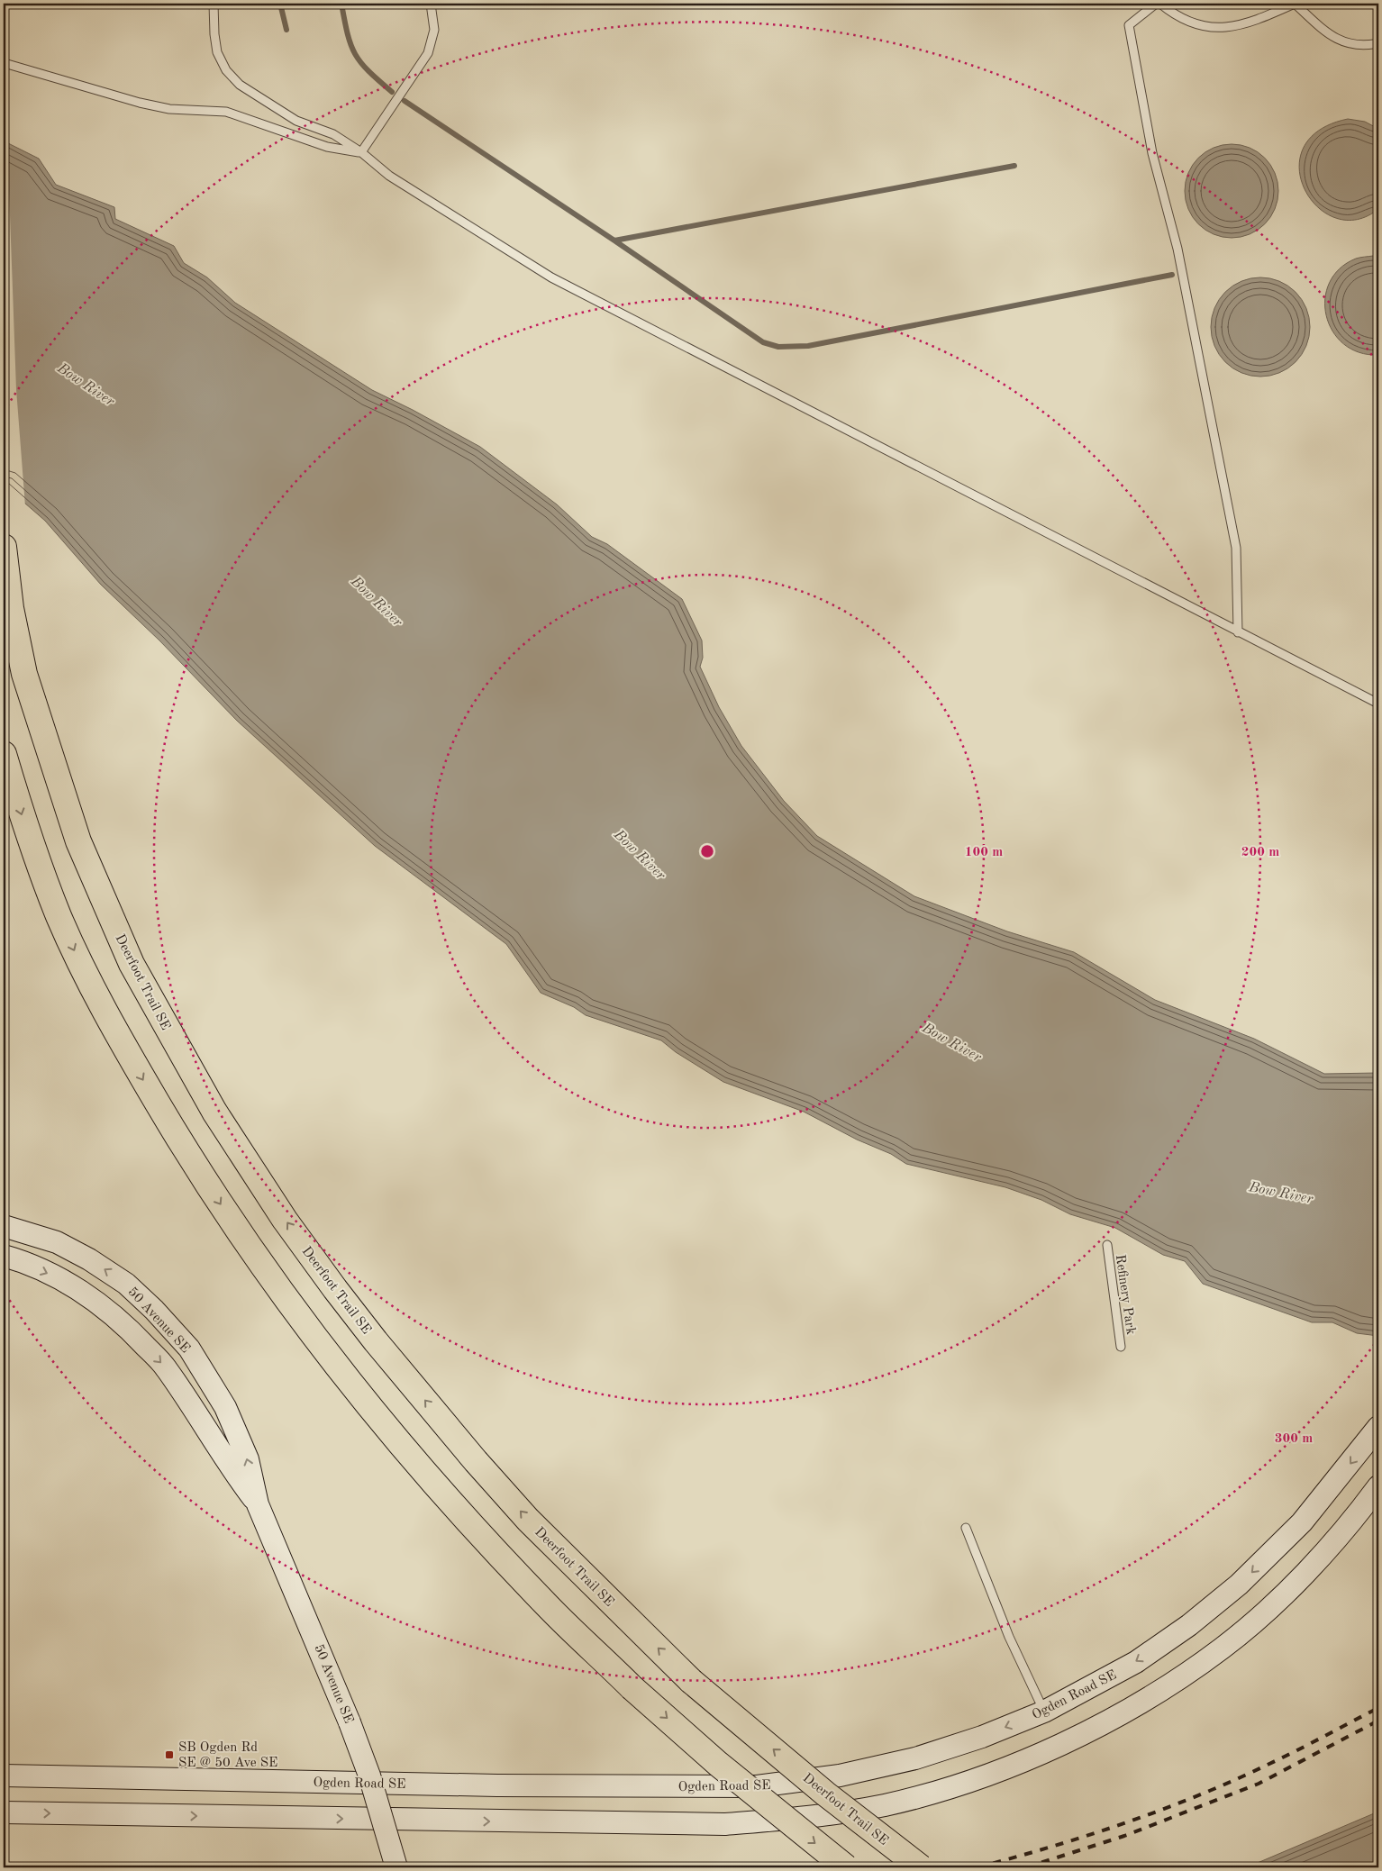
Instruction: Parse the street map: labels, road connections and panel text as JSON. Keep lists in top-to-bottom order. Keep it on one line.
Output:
{"streets":{"highway":["Deerfoot Trail SE"],"street":["50 Avenue SE","Ogden Road SE"],"lane":["Refinery Park"]},"water":["Bow River"],"places":{"transit":["SB Ogden Rd SE @ 50 Ave SE"]},"rings":["100 m","200 m","300 m"]}
